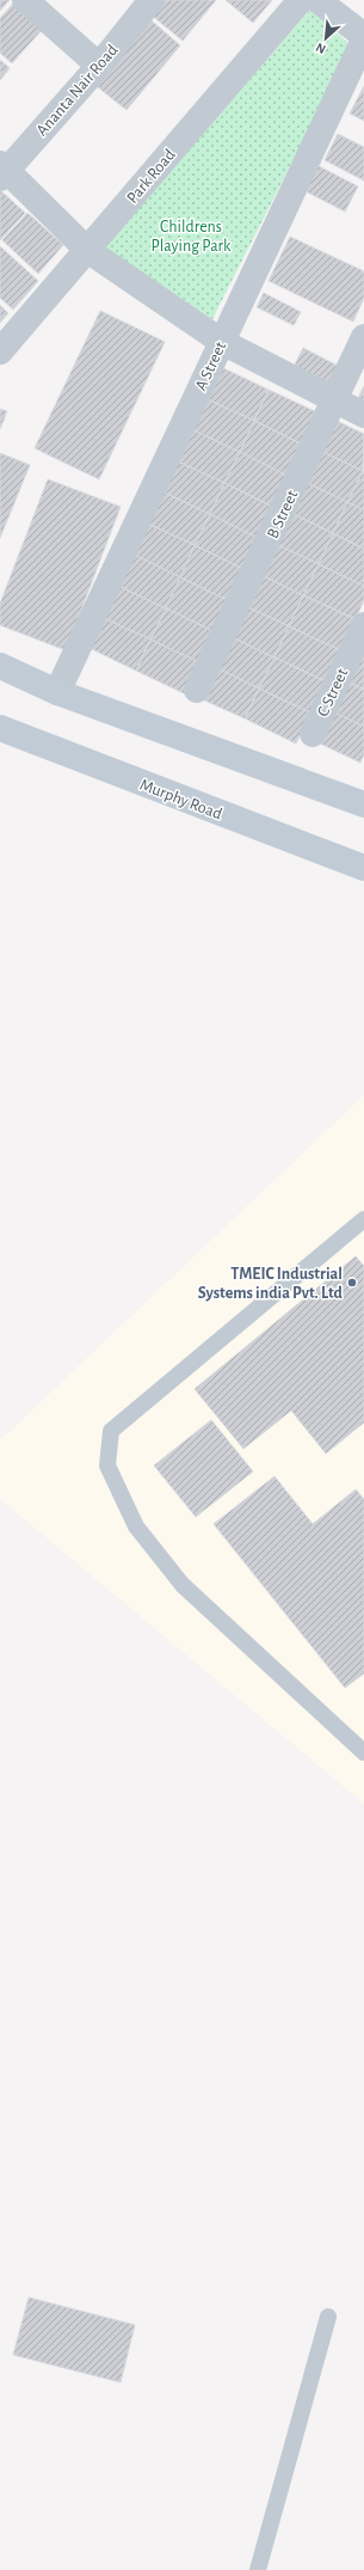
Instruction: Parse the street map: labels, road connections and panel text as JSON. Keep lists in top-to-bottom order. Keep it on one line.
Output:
{"streets":{"main road":["Murphy Road"],"street":["Ananta Nair Road","Park Road","A Street","B Street","C Street"]},"parks":["Childrens Playing Park"],"places":["TMEIC Industrial Systems india Pvt. Ltd"],"north":"bottom left"}
